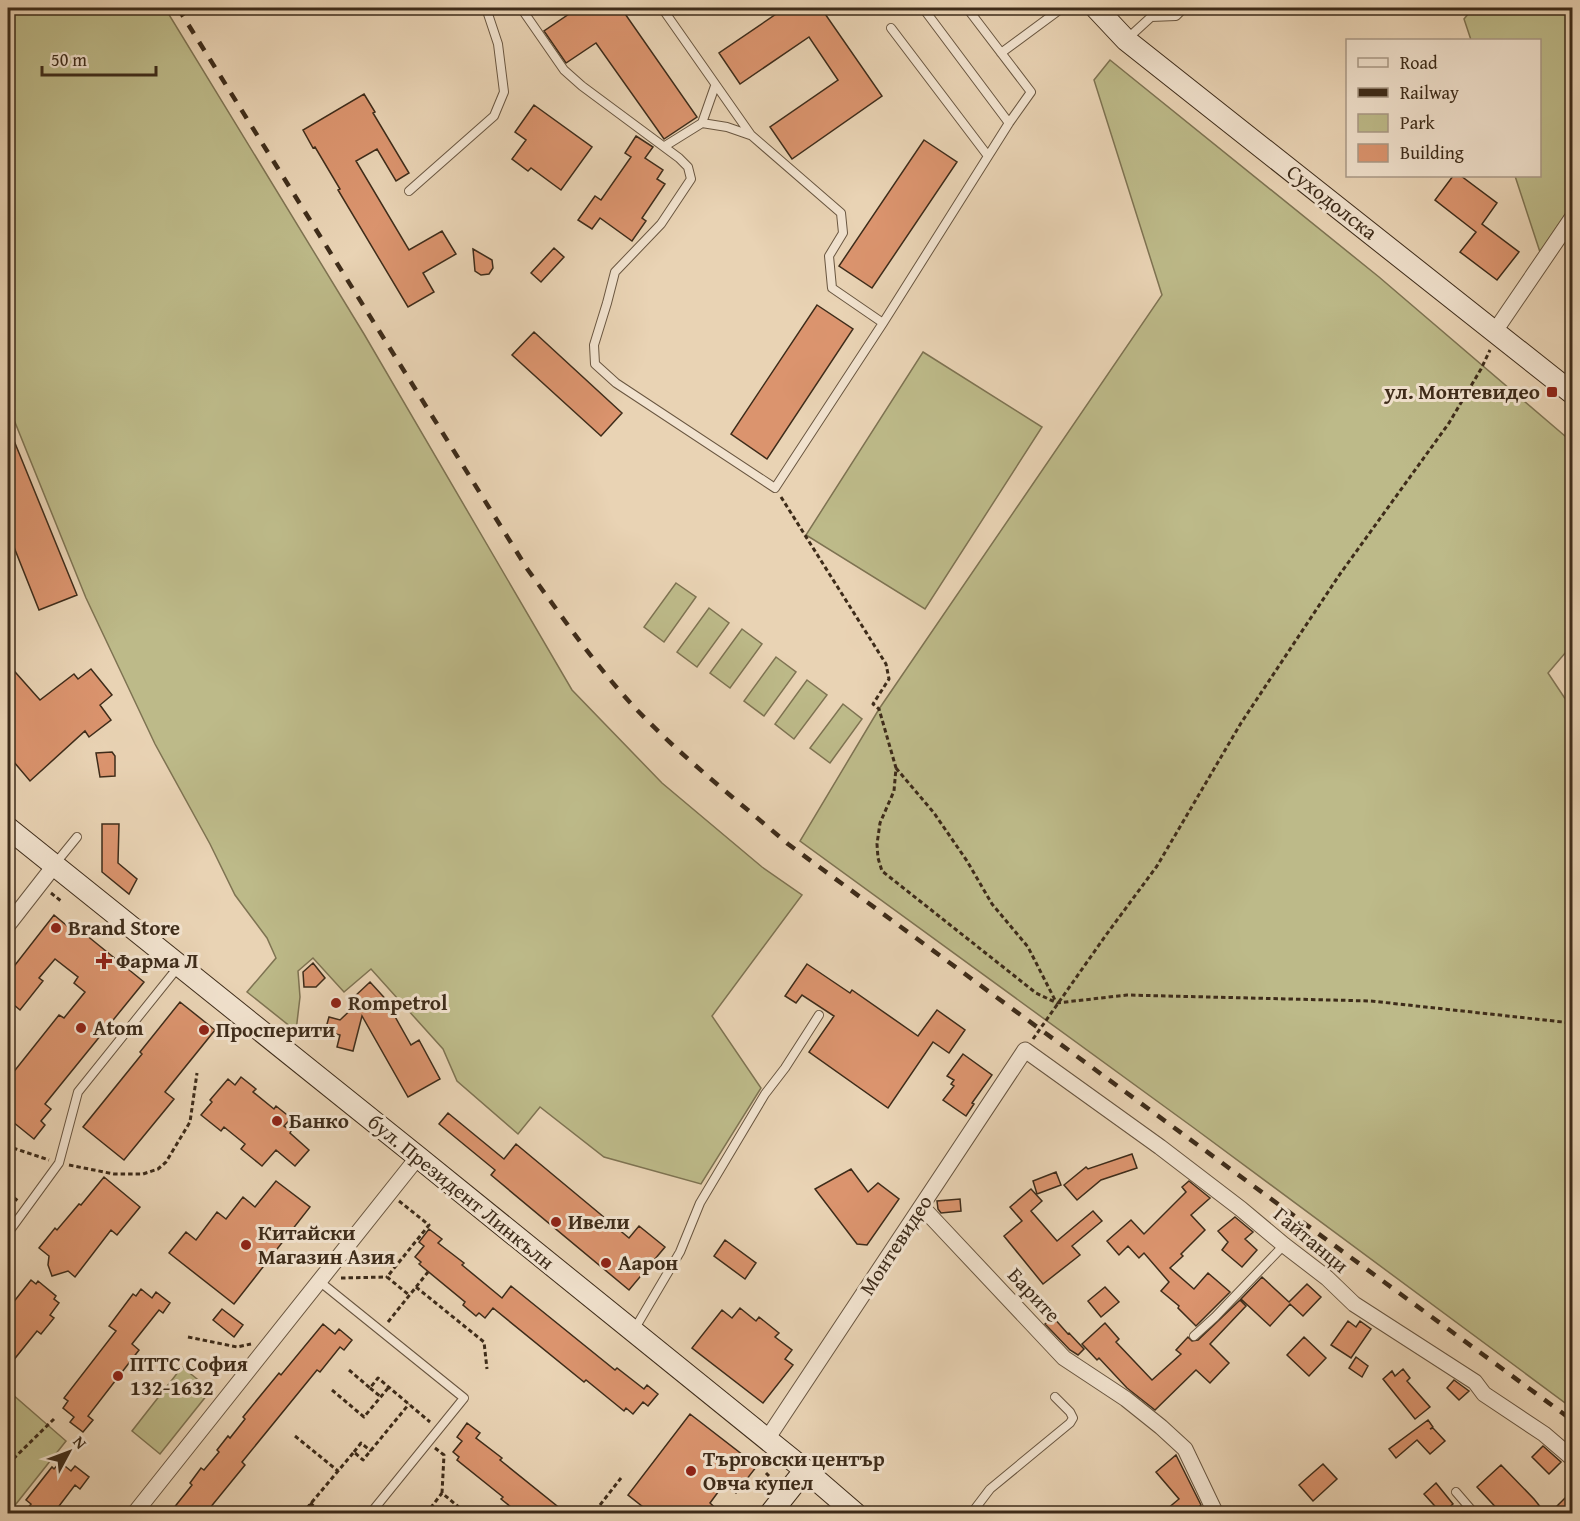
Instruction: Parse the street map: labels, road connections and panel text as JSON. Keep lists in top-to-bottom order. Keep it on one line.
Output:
{"streets":{"street":["Суходолска","бул. Президент Линкълн","Гайтанци","Монтевидео","Барите"]},"crossings":[["бул. Президент Линкълн","Монтевидео"],["Гайтанци","Монтевидео"],["Монтевидео","Барите"]],"places":{"transit":["ул. Монтевидео"],"other":["Brand Store","Rompetrol","Atom","Просперити","Банко","Ивели","Китайски Магазин Азия","Аарон","ПТТС София 132-1632","Търговски център Овча купел"],"health":["Фарма Л"]},"legend":["Road","Railway","Park","Building"],"scale_bar":"50 m","north":"top right"}
